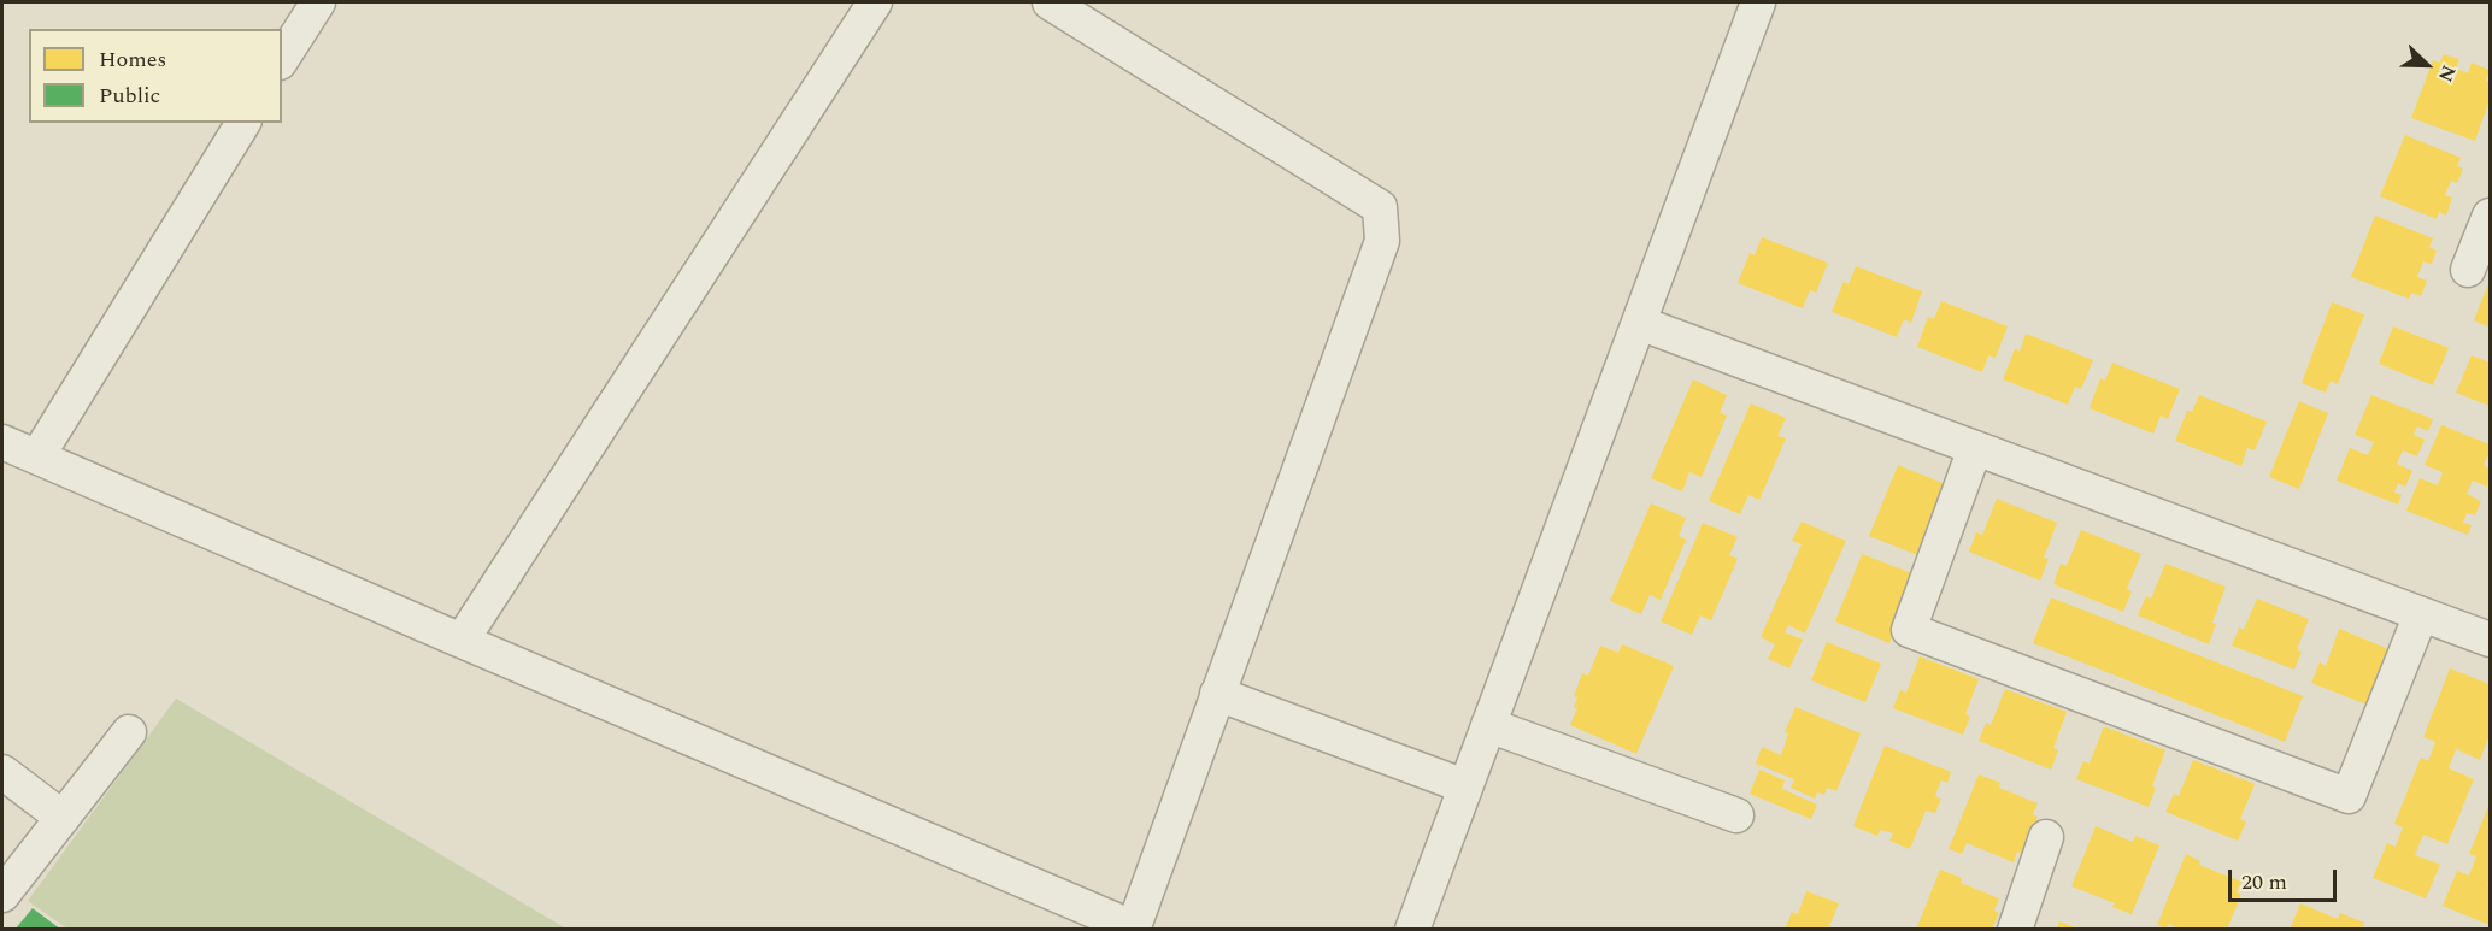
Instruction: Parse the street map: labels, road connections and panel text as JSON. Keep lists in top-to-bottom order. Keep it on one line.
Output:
{"legend":["Homes","Public"],"scale_bar":"20 m","north":"bottom right"}
